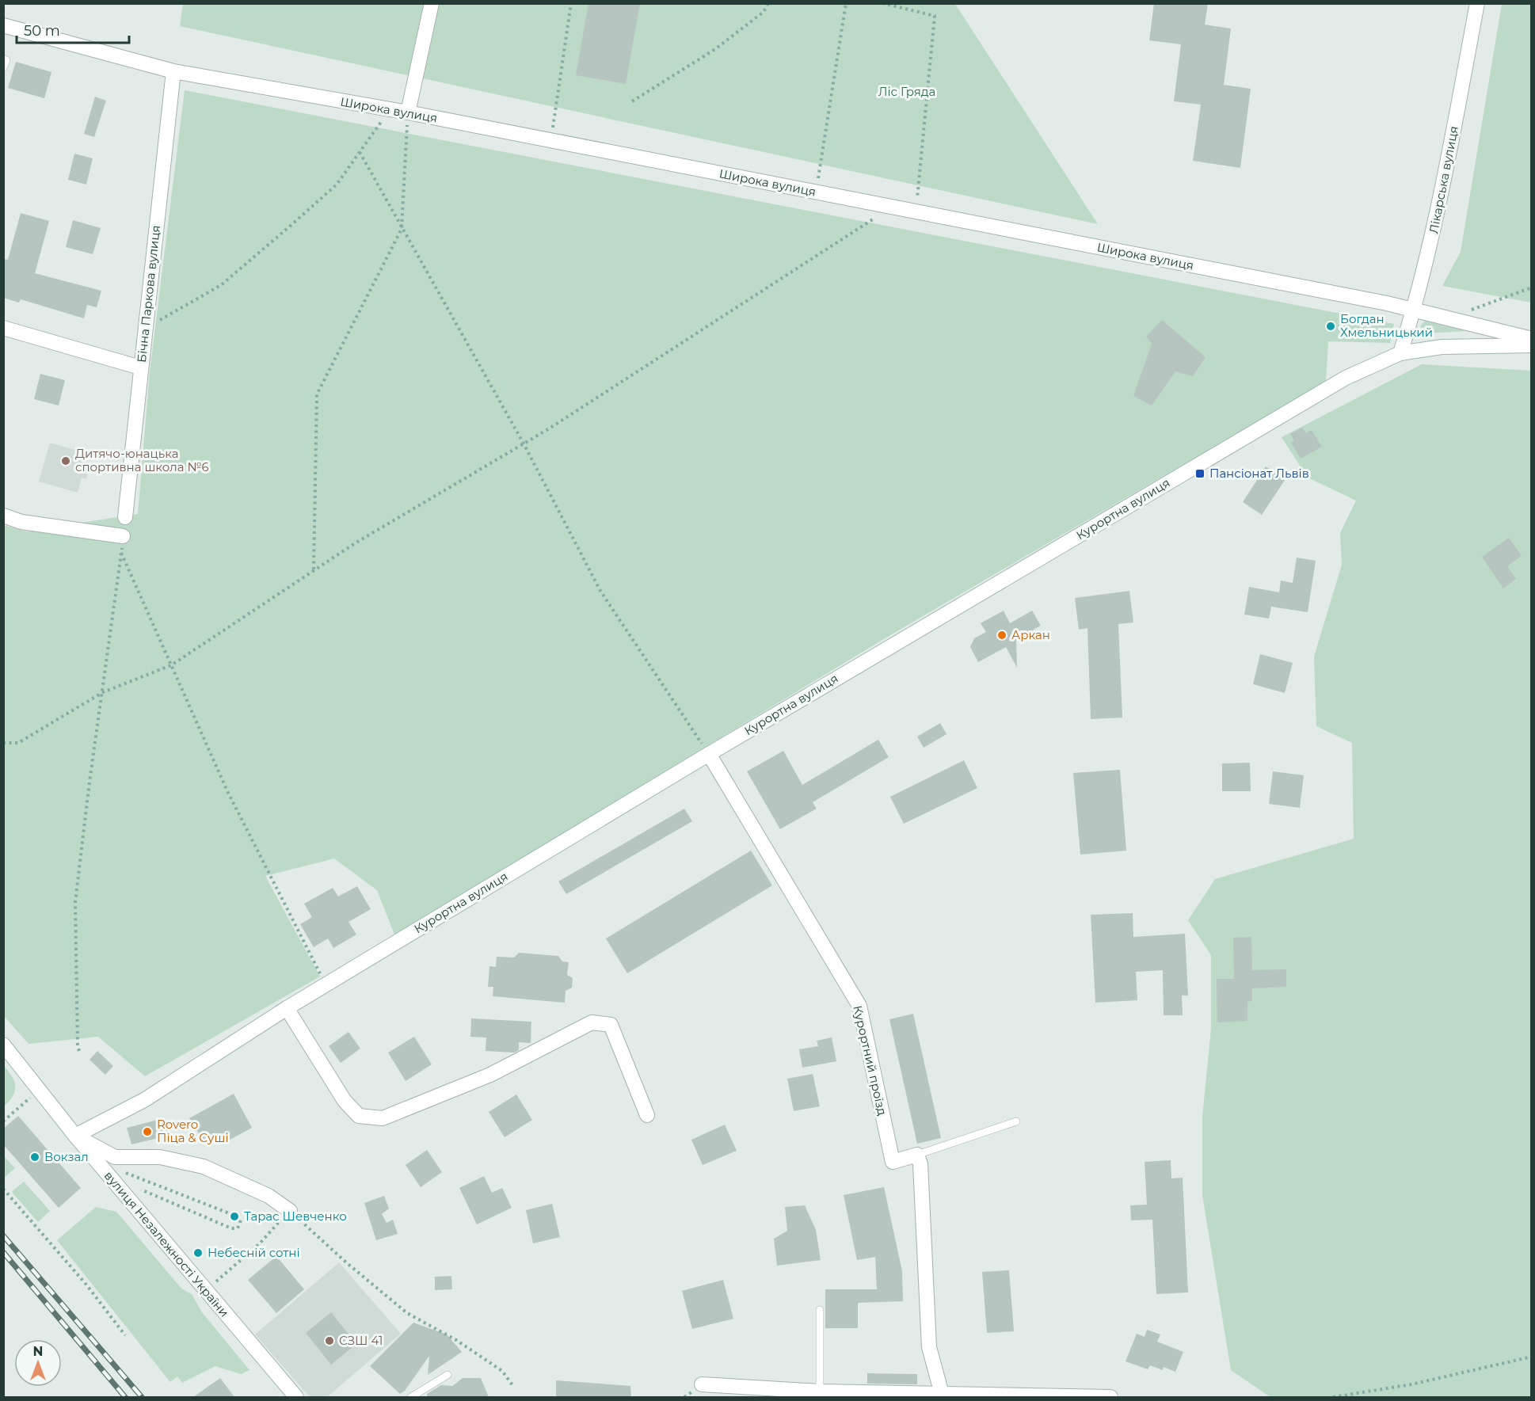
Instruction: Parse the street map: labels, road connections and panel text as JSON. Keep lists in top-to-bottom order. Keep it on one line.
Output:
{"streets":{"street":["Широка вулиця","Лікарська вулиця","Бічна Паркова вулиця","Курортна вулиця","Курортний проїзд","вулиця Незалежності України"]},"crossings":[["Широка вулиця","Лікарська вулиця"],["Широка вулиця","Бічна Паркова вулиця"],["Лікарська вулиця","Курортна вулиця"],["Курортна вулиця","Курортний проїзд"],["Курортна вулиця","вулиця Незалежності України"]],"parks":["Ліс Гряда"],"places":{"other":["Богдан Хмельницький","Дитячо-юнацька спортивна школа №6","Аркан","Rovero Піца & Суші","Вокзал","Тарас Шевченко","Небесній сотні","СЗШ 41"],"transit":["Пансіонат Львів"]},"scale_bar":"50 m","north":"top"}
